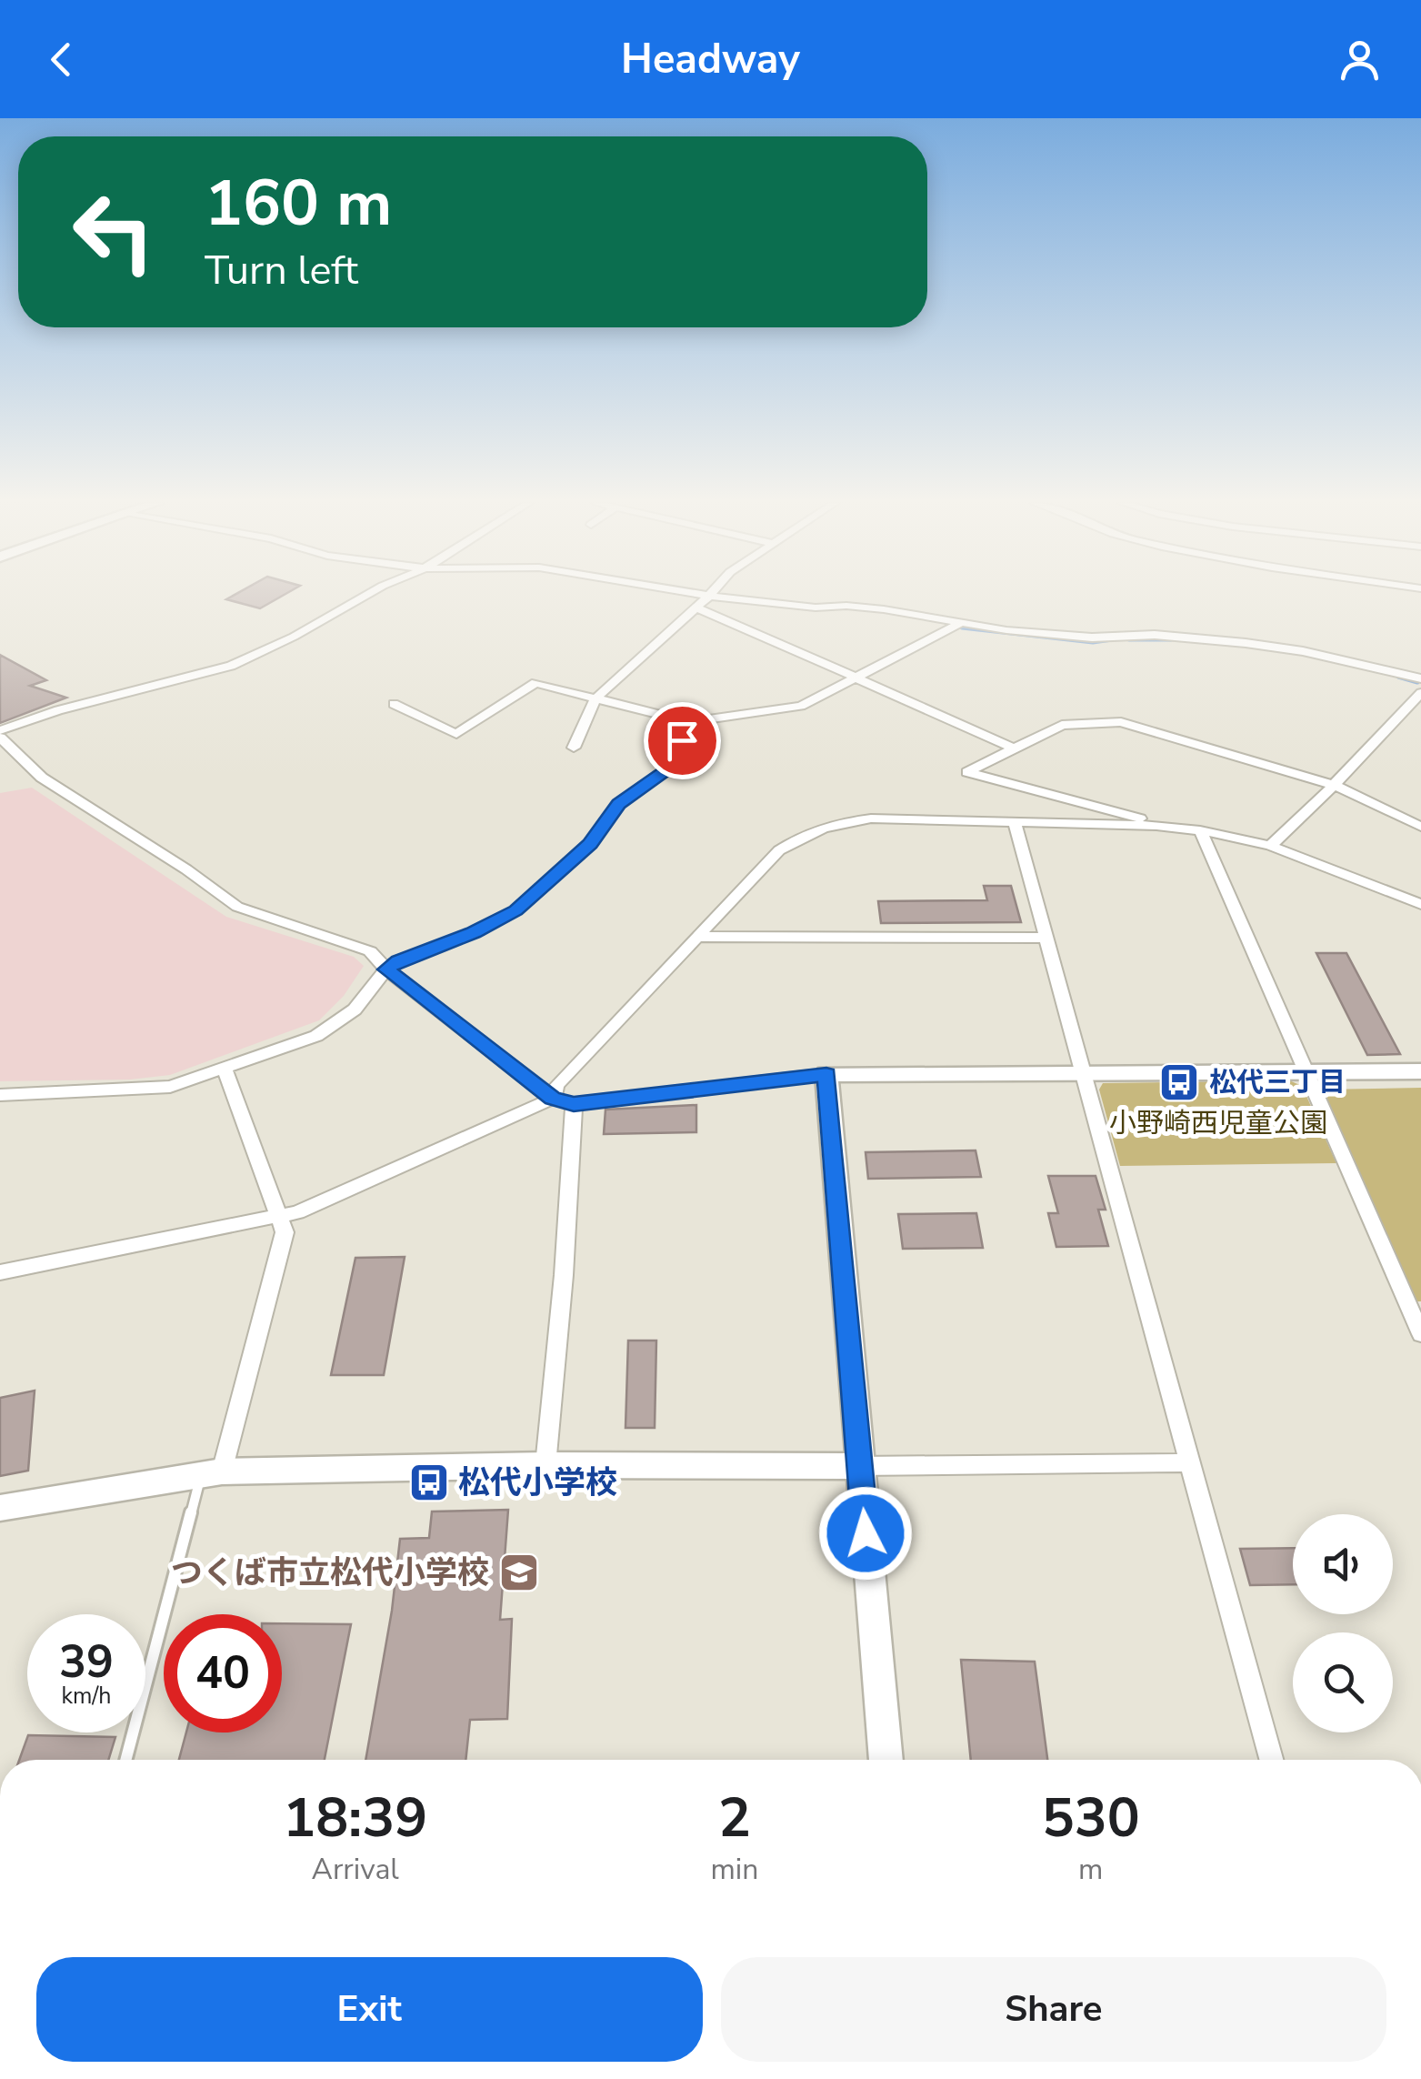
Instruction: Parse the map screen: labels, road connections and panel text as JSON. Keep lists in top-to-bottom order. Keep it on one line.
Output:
{"parks":["小野崎西児童公園"],"places":{"bus stop":["松代三丁目","松代小学校"],"school or university":["つくば市立松代小学校"]},"page":{"header":"Headway","turn":["160 m","Turn left"],"speed":"39 km/h","limit":"40","eta":["18:39","Arrival","2","min","530","m"],"buttons":["Exit","Share"]}}
